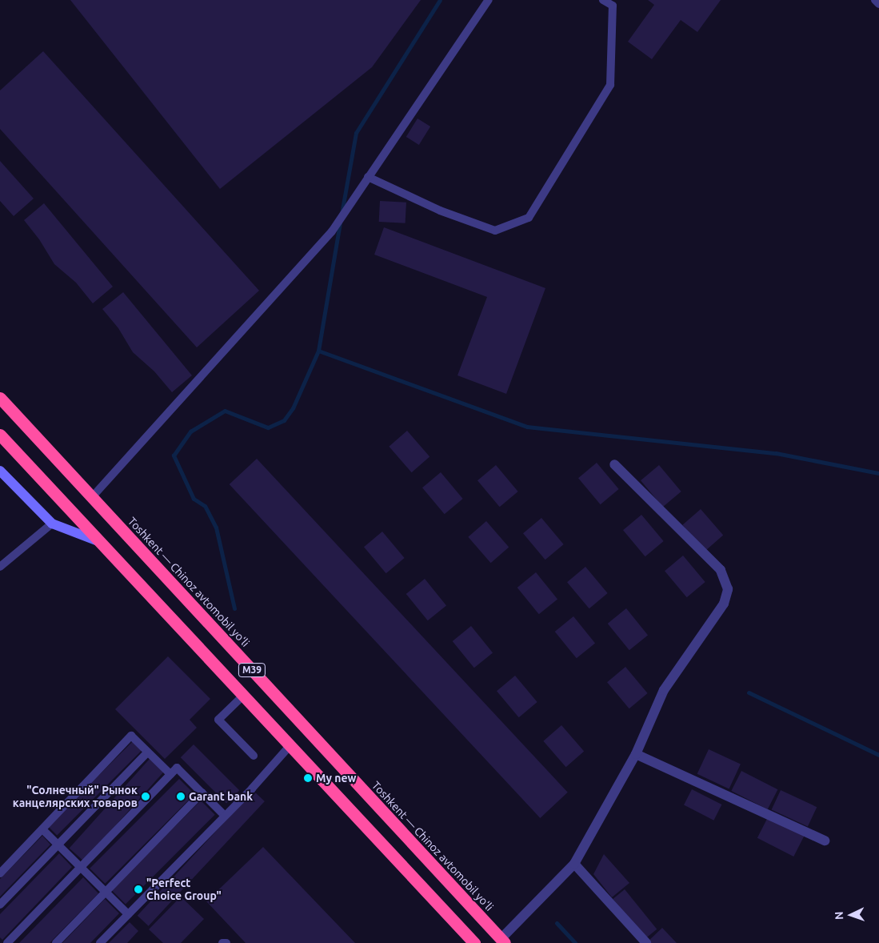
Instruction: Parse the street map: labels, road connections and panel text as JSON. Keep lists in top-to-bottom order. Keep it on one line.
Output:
{"streets":{"highway":["Toshkent — Chinoz avtomobil yoʻli","M39"]},"places":["My new","\"Солнечный\" Рынок канцелярских товаров","Garant bank","\"Perfect Choice Group\""],"north":"left"}
